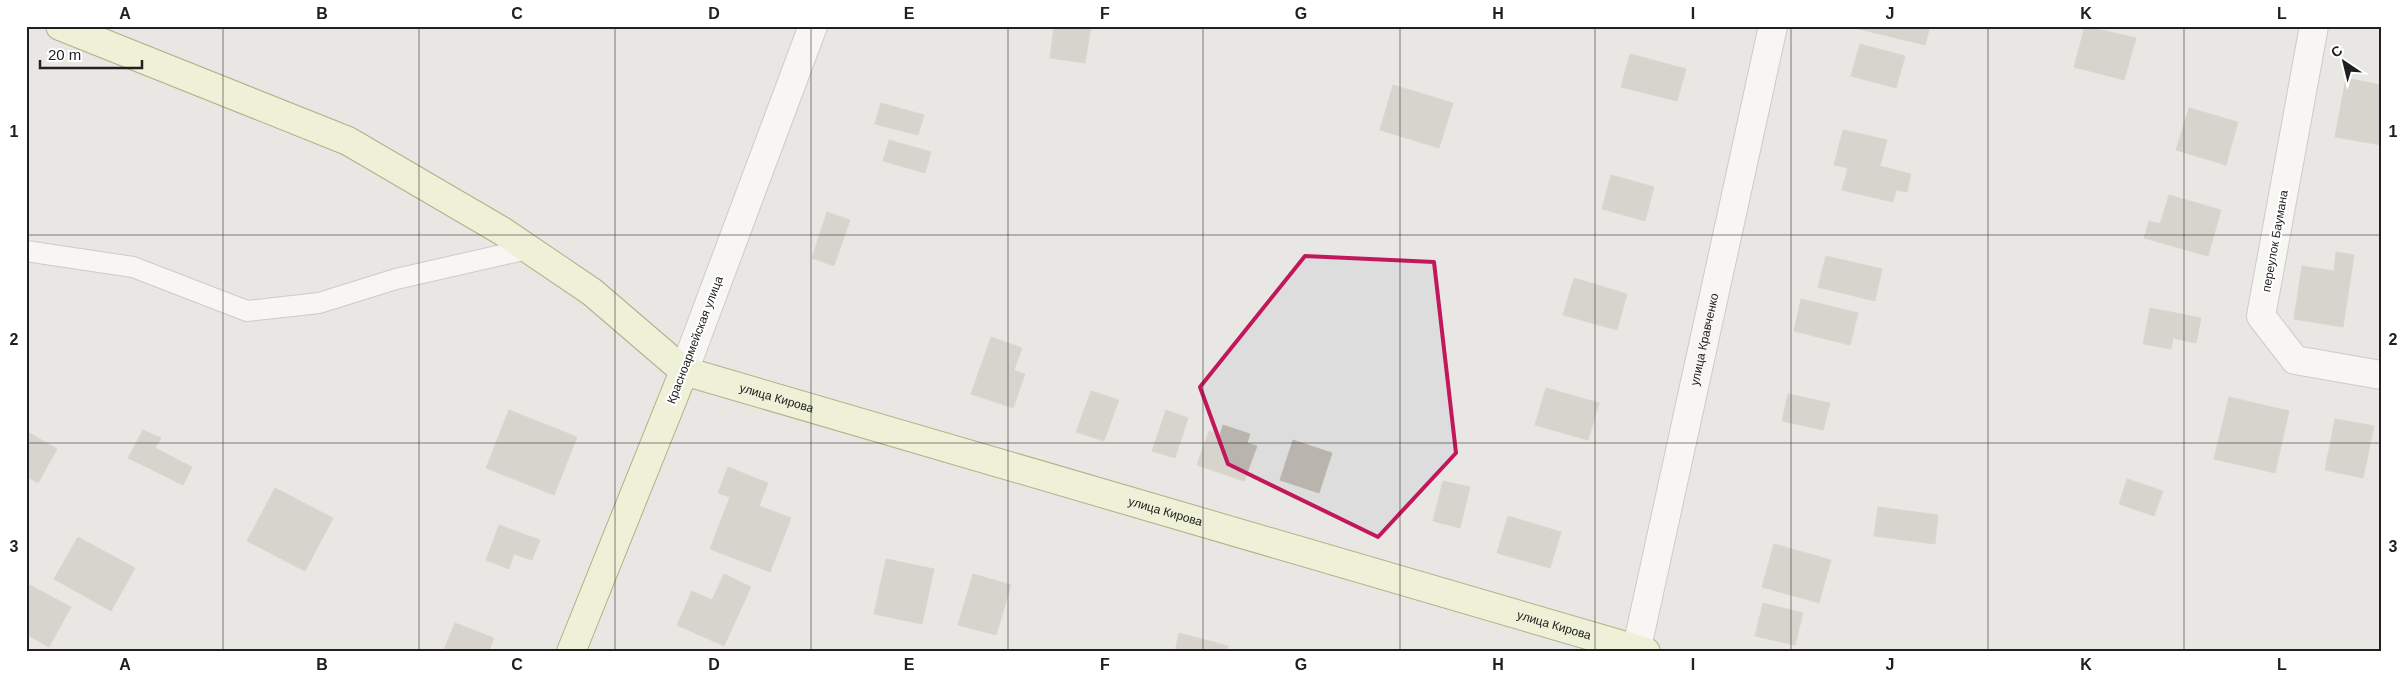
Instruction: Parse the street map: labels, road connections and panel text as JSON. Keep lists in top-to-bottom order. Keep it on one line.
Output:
{"streets":{"street":["переулок Баумана","улица Кравченко","Красноармейская улица","улица Кирова"]},"crossings":[["улица Кравченко","улица Кирова"],["Красноармейская улица","улица Кирова"]],"scale_bar":"20 m","north":"top left","grid":{"columns":["A","B","C","D","E","F","G","H","I","J","K","L"],"rows":["1","2","3"]}}
